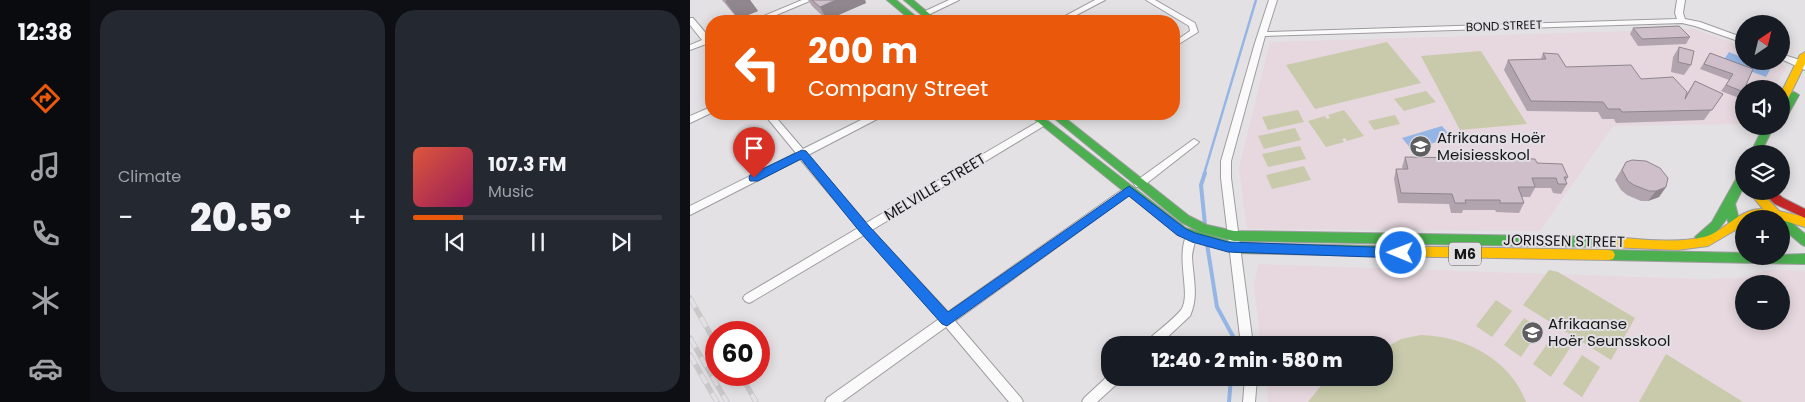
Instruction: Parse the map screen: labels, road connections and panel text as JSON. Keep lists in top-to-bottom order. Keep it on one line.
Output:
{"streets":{"main road":["JORISSEN STREET","M6"],"street":["BOND STREET","MELVILLE STREET"]},"crossings":[["MELVILLE STREET","JORISSEN STREET"],["JORISSEN STREET","M6"]],"places":{"school or university":["Afrikaans Hoër Meisiesskool","Afrikaanse Hoër Seunsskool"]},"north":"top right","page":{"tabs":"12:38","tile":"Climate","map_buttons":["+","−"],"turn":["200 m","Company Street"],"song":["107.3 FM","Music"],"heat":["−","20.5°","+"],"limit":"60","trip":"12:40 · 2 min · 580 m"}}
